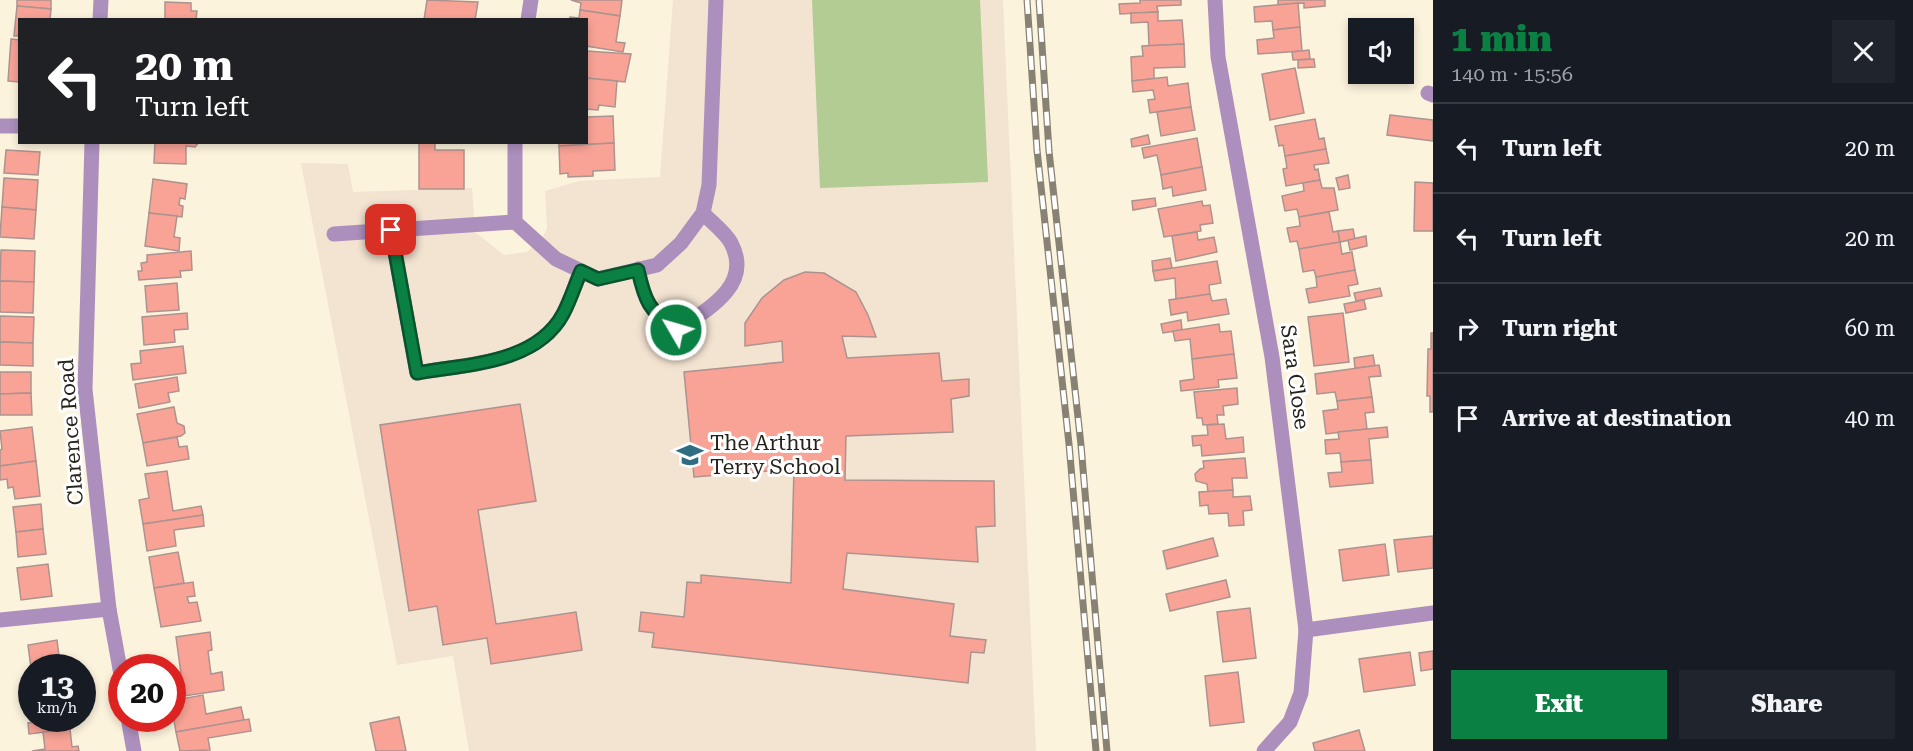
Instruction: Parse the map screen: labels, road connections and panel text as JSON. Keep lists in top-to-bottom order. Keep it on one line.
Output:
{"streets":{"street":["Sara Close","Clarence Road"]},"places":{"school or university":["The Arthur Terry School"]},"page":{"heading":["1 min","140 m · 15:56"],"turn":["20 m","Turn left"],"list":[{"name":"Turn left","value":"20 m"},{"name":"Turn left","value":"20 m"},{"name":"Turn right","value":"60 m"},{"name":"Arrive at destination","value":"40 m"}],"speed":"13 km/h","limit":"20","buttons":["Exit","Share"]}}
